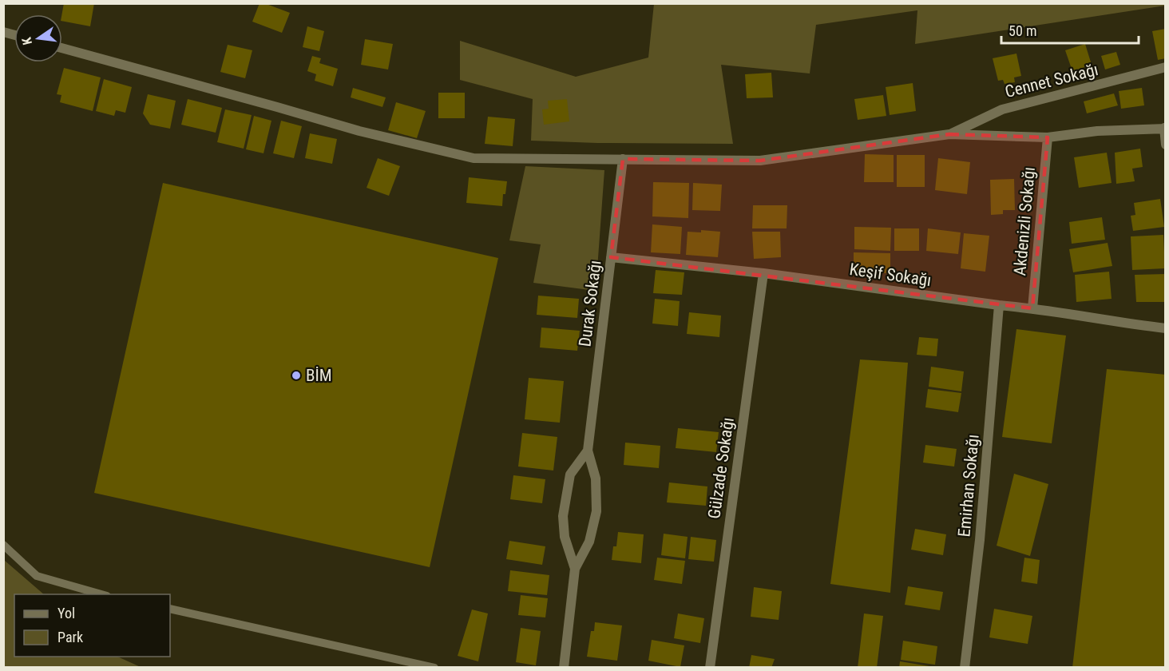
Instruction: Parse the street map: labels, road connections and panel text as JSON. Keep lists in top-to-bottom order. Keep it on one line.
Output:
{"streets":{"street":["Cennet Sokağı","Akdenizli Sokağı","Keşif Sokağı","Durak Sokağı","Gülzade Sokağı","Emirhan Sokağı"]},"crossings":[["Akdenizli Sokağı","Keşif Sokağı"],["Keşif Sokağı","Durak Sokağı"],["Keşif Sokağı","Gülzade Sokağı"],["Keşif Sokağı","Emirhan Sokağı"]],"places":["BİM"],"legend":["Yol","Park"],"scale_bar":"50 m","north":"left"}
